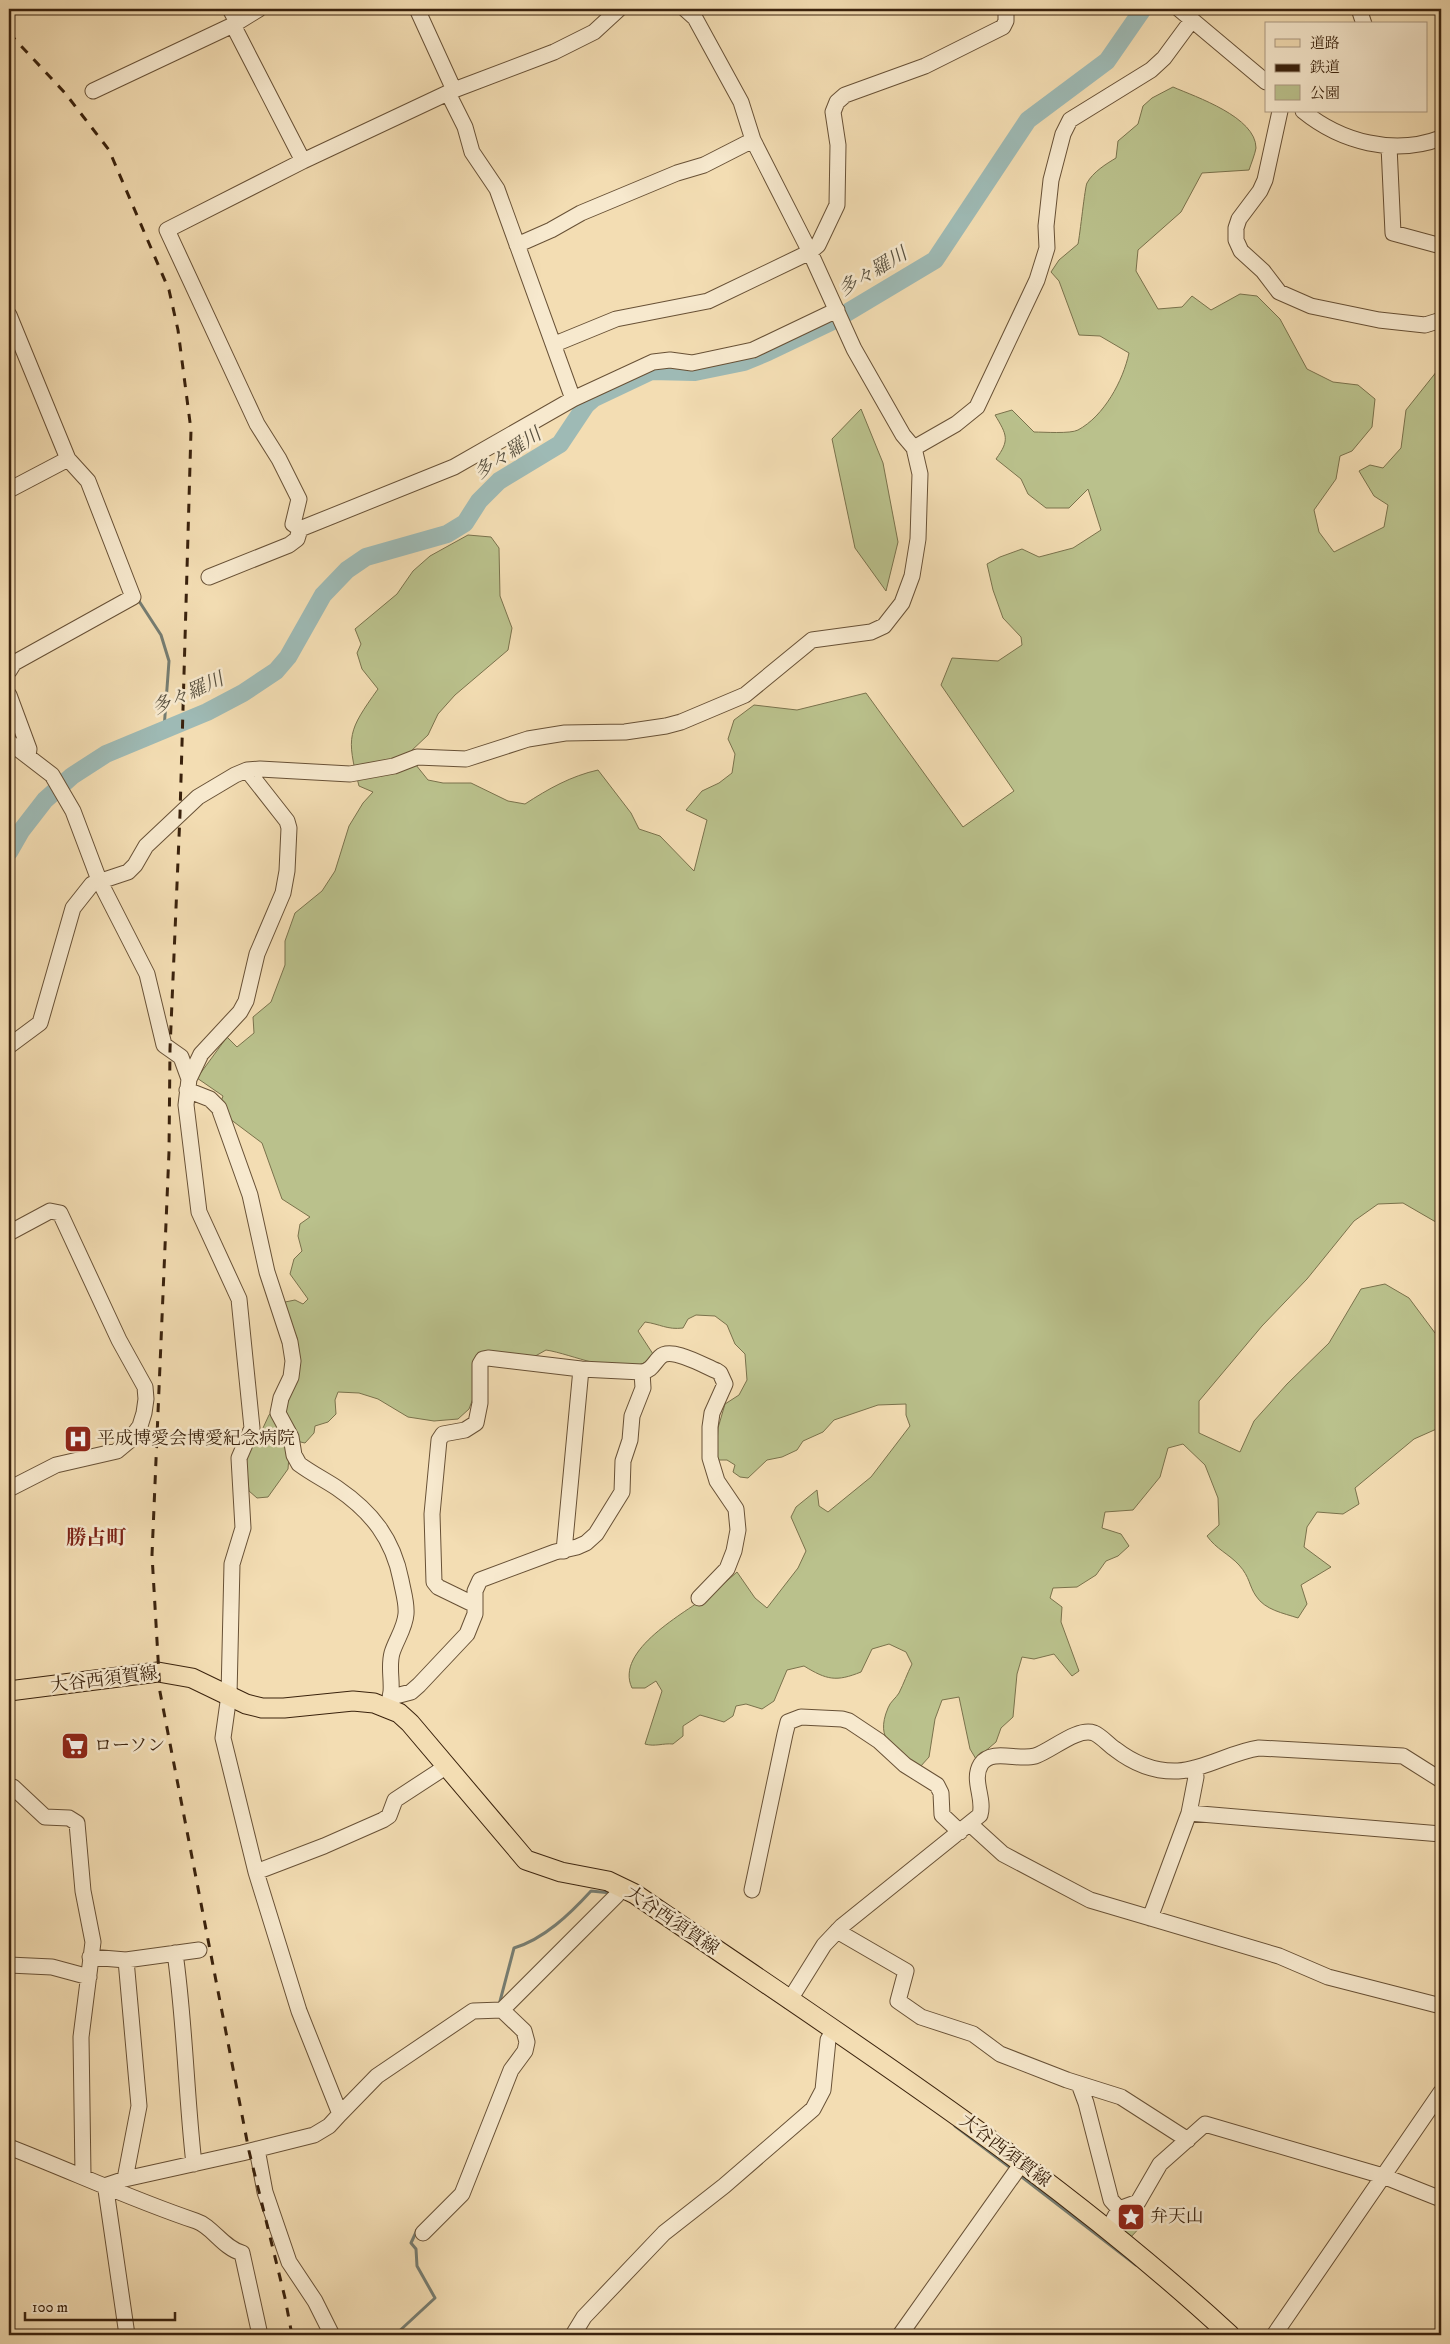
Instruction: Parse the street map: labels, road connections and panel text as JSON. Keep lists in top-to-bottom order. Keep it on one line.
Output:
{"streets":{"main road":["大谷西須賀線"]},"districts":["勝占町"],"water":["多々羅川"],"places":{"hospital":["平成博愛会博愛紀念病院"],"supermarket":["ローソン"],"place":["弁天山"]},"legend":["道路","鉄道","公園"],"scale_bar":"100 m"}
